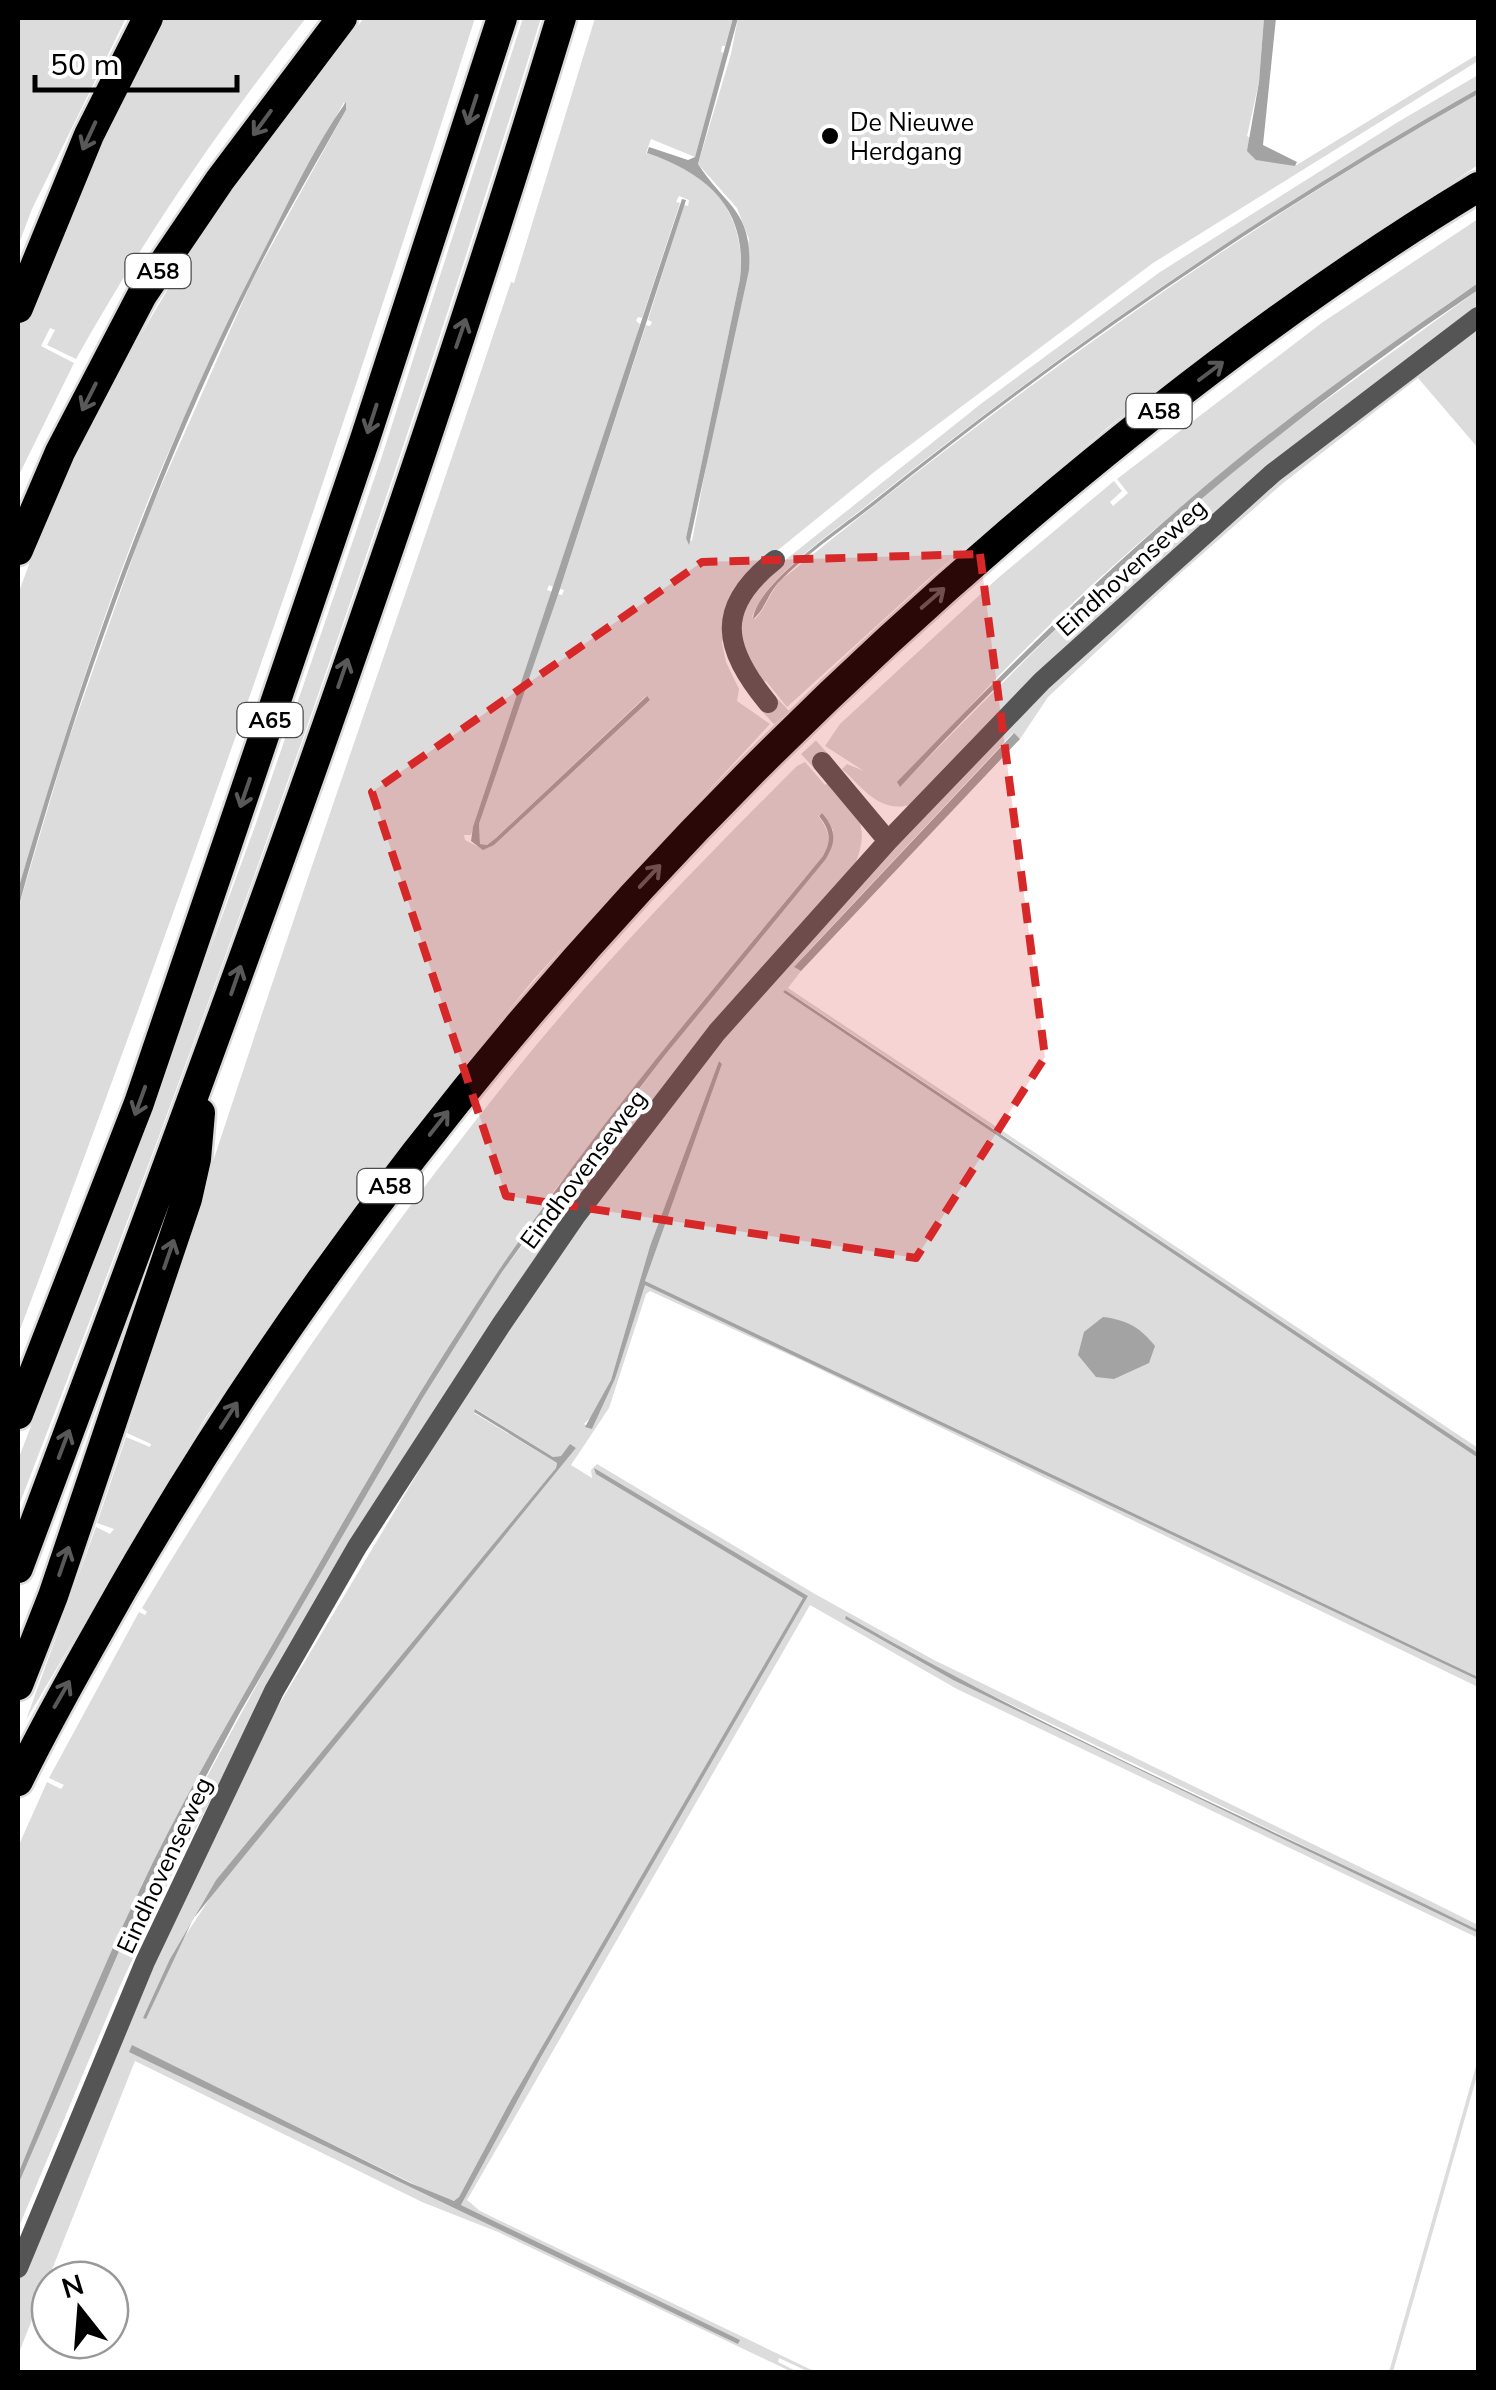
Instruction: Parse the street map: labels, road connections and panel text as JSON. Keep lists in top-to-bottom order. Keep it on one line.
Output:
{"streets":{"highway":["A58","A65"],"street":["Eindhovenseweg"]},"places":["De Nieuwe Herdgang"],"scale_bar":"50 m","north":"top"}
